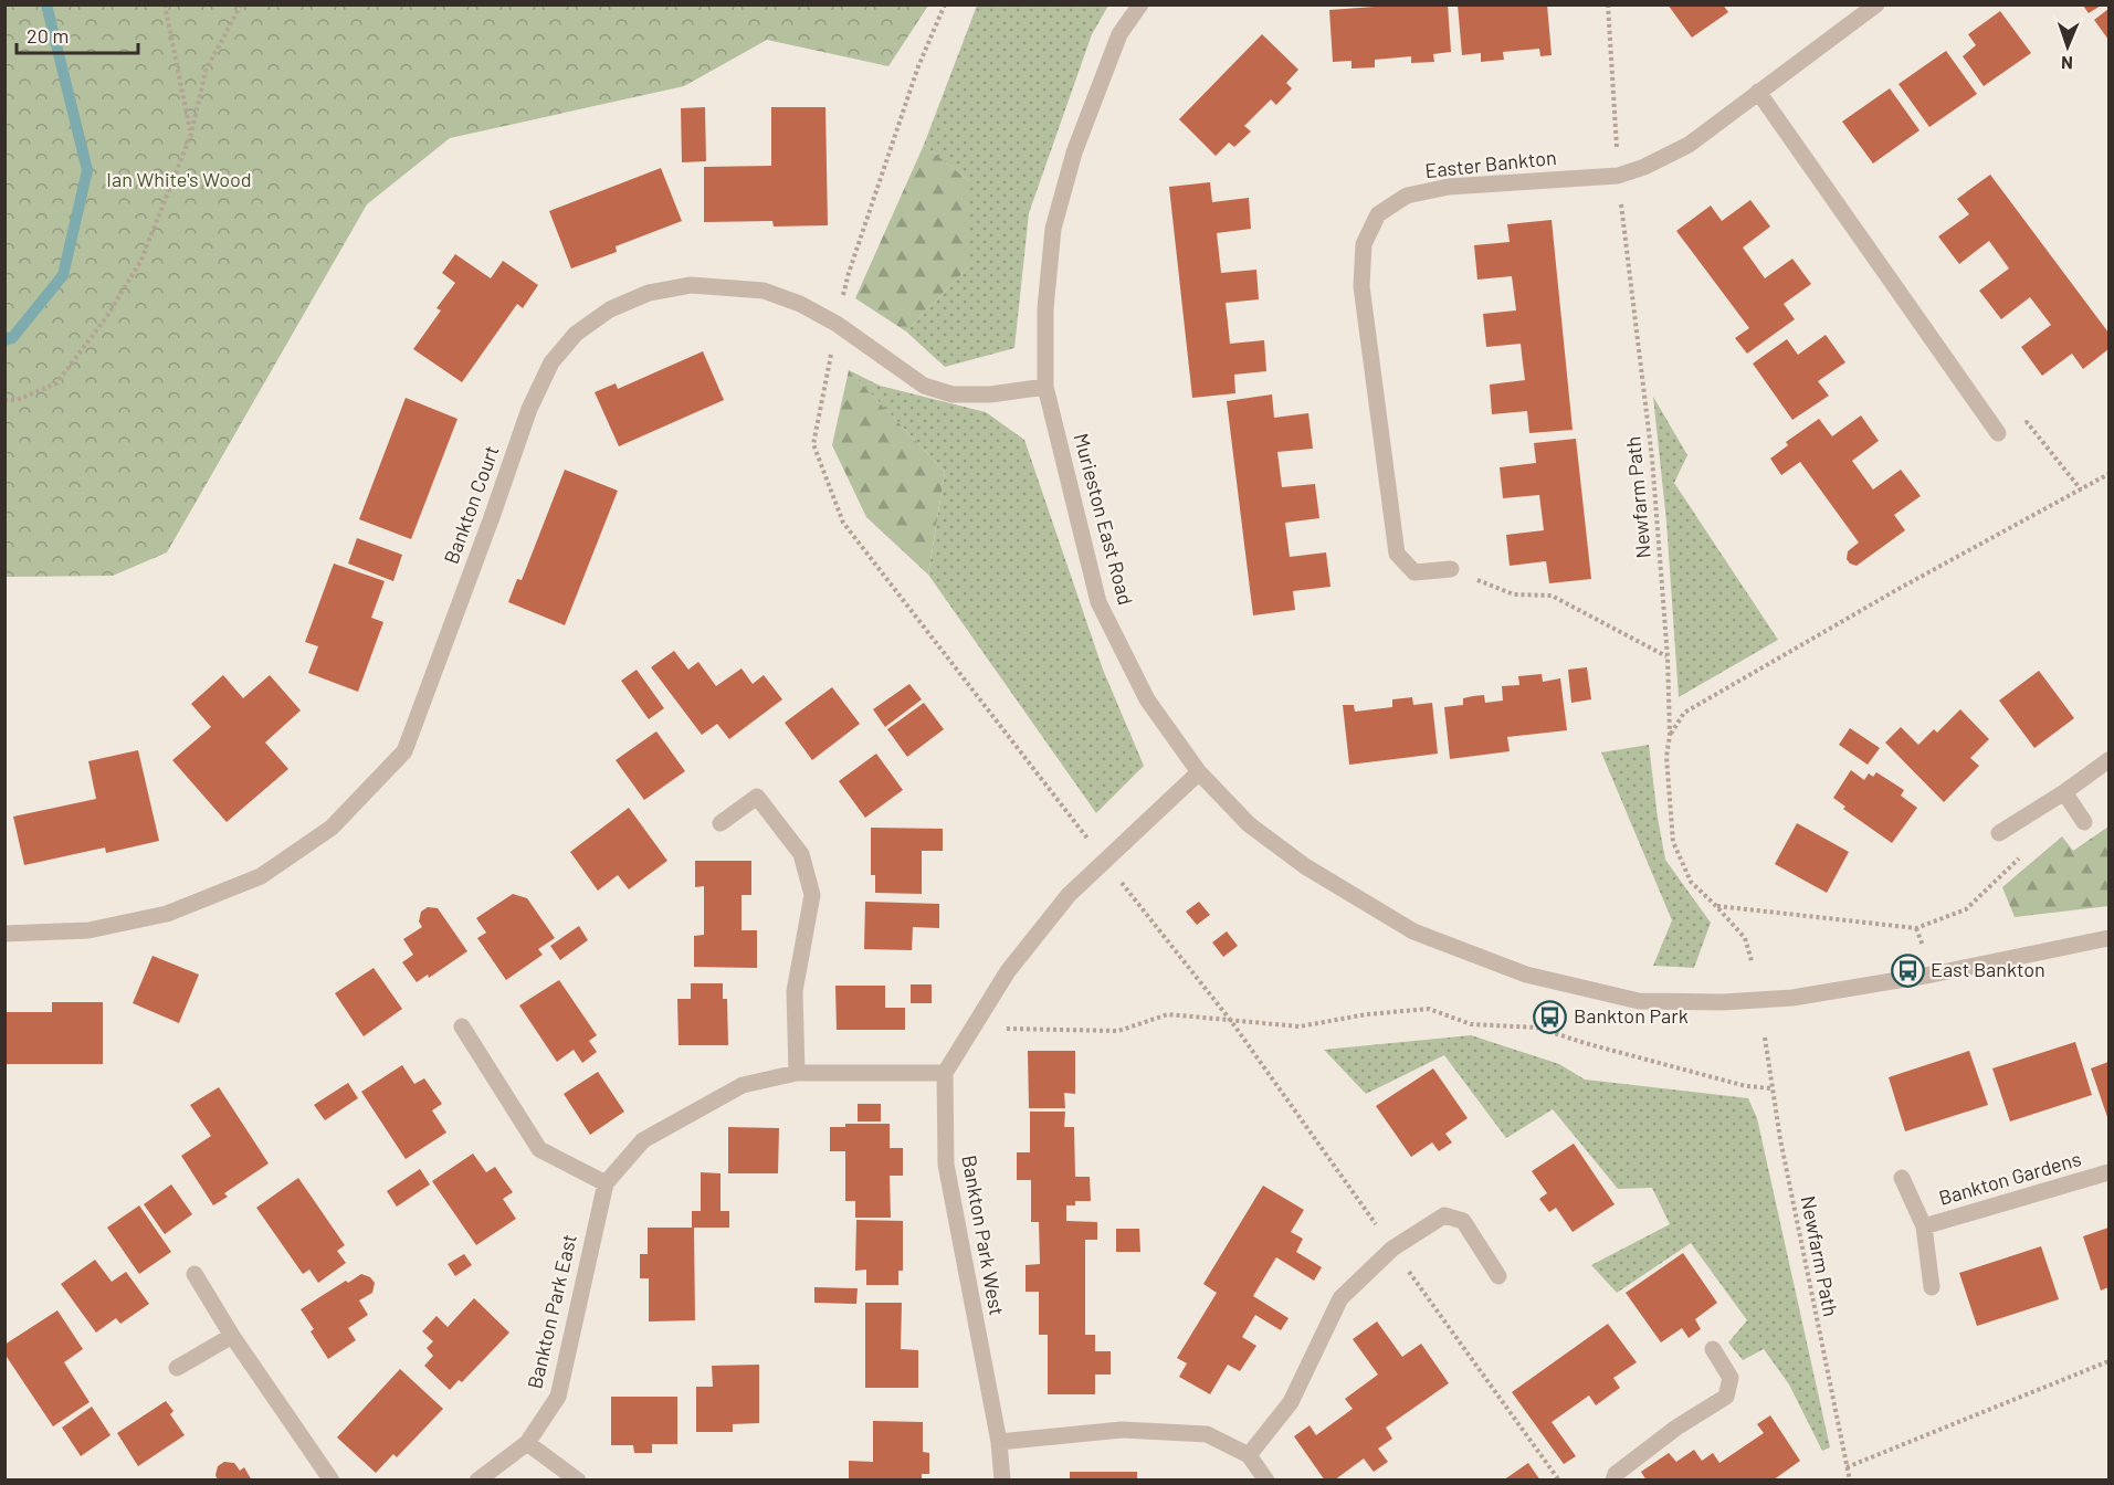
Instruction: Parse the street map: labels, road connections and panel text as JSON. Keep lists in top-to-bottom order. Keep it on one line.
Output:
{"streets":{"street":["Easter Bankton","Bankton Court","Murieston East Road","Bankton Gardens","Bankton Park West","Bankton Park East"],"path":["Newfarm Path"]},"crossings":[["Easter Bankton","Newfarm Path"],["Bankton Court","Murieston East Road"],["Bankton Park West","Bankton Park East"]],"parks":["Ian White's Wood"],"places":{"bus stop":["East Bankton","Bankton Park"]},"scale_bar":"20 m","north":"bottom"}
